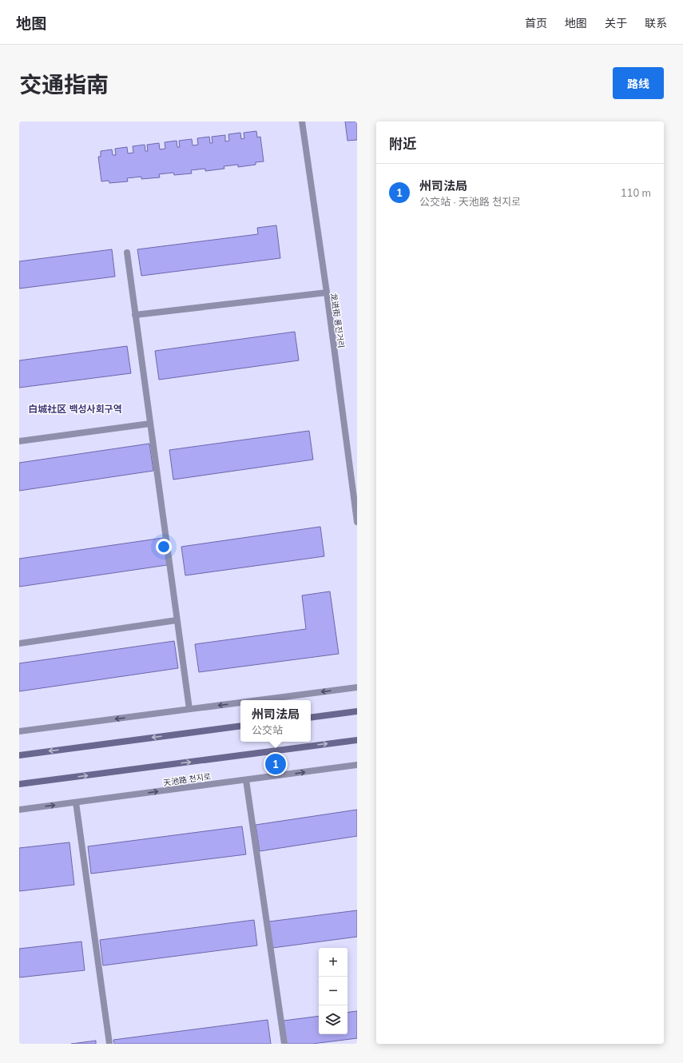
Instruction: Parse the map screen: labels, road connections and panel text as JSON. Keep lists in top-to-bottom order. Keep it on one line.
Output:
{"streets":{"main road":["天池路 천지로"],"street":["龙进街 룡진거리"]},"districts":["白城社区 백성사회구역"],"page":{"header":"地图","nav":["首页","地图","关于","联系"],"title":"交通指南","buttons":"路线","heading":"附近","list":[{"mark":"1","name":"州司法局","note":"公交站 · 天池路 천지로","value":"110 m"}],"popup":["州司法局","公交站"],"pins":"1","map_buttons":["+","−"]}}
